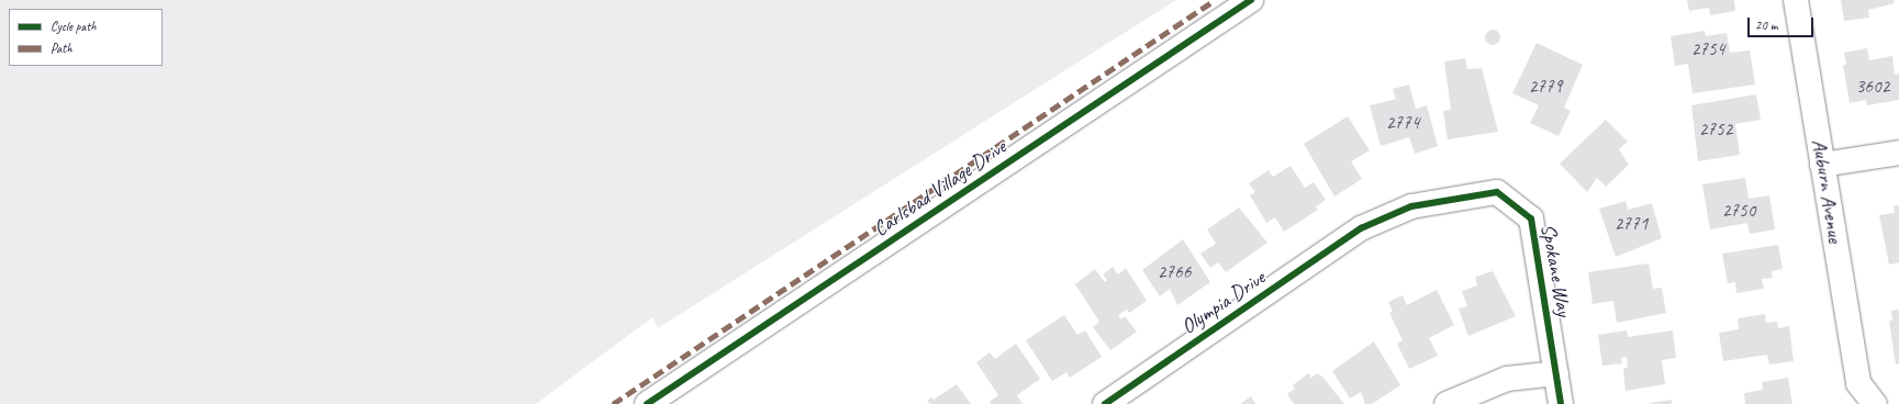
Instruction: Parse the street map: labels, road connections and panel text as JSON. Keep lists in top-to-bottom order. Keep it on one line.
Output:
{"streets":{"street":["Carlsbad Village Drive","Auburn Avenue","Spokane Way","Olympia Drive"]},"crossings":[["Spokane Way","Olympia Drive"]],"house_numbers":["2754","2779","3602","2774","2752","2750","2771","2766"],"legend":["Cycle path","Path"],"scale_bar":"20 m"}
